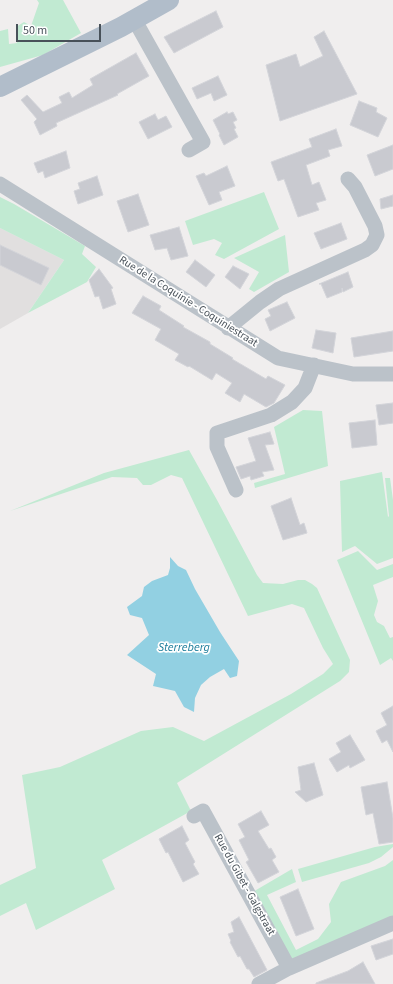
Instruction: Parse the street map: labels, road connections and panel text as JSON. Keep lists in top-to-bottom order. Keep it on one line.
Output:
{"streets":{"street":["Rue de la Coquinie - Coquiniestraat","Rue du Gibet - Galgstraat"]},"water":["Sterreberg"],"scale_bar":"50 m"}
